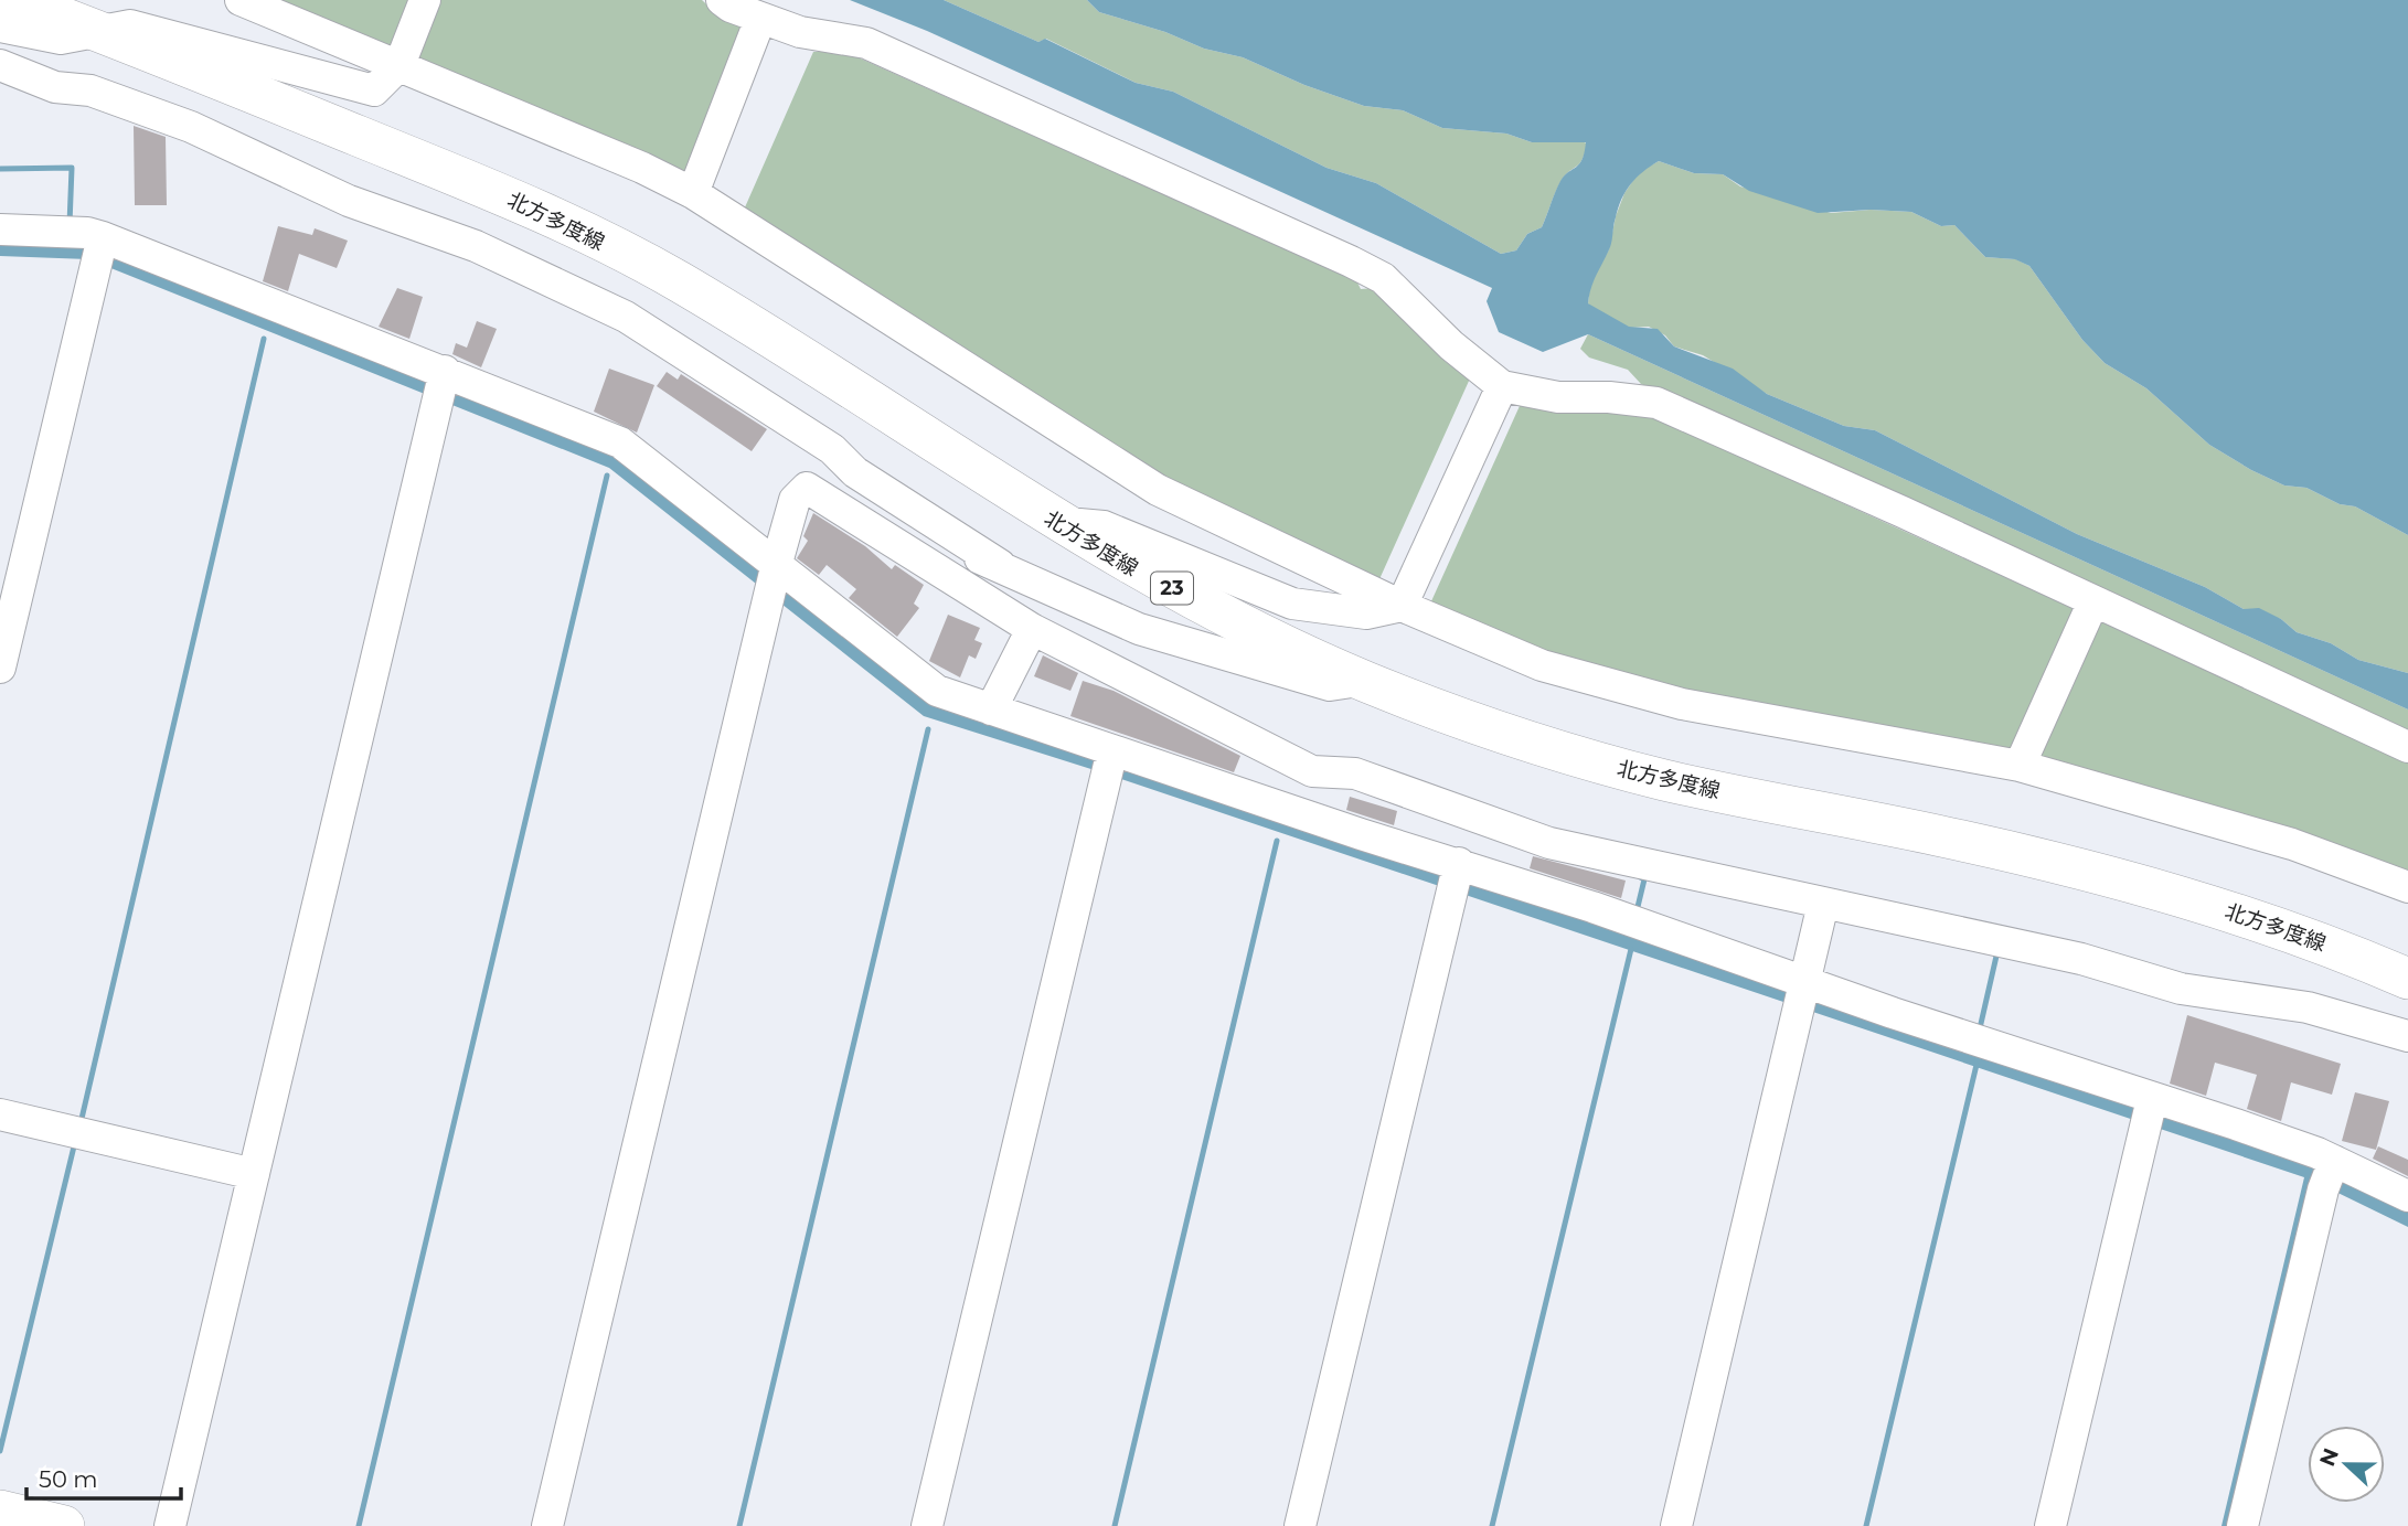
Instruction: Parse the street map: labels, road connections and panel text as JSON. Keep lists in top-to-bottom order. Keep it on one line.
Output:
{"streets":{"main road":["北方多度線","23"]},"scale_bar":"50 m","north":"left"}
